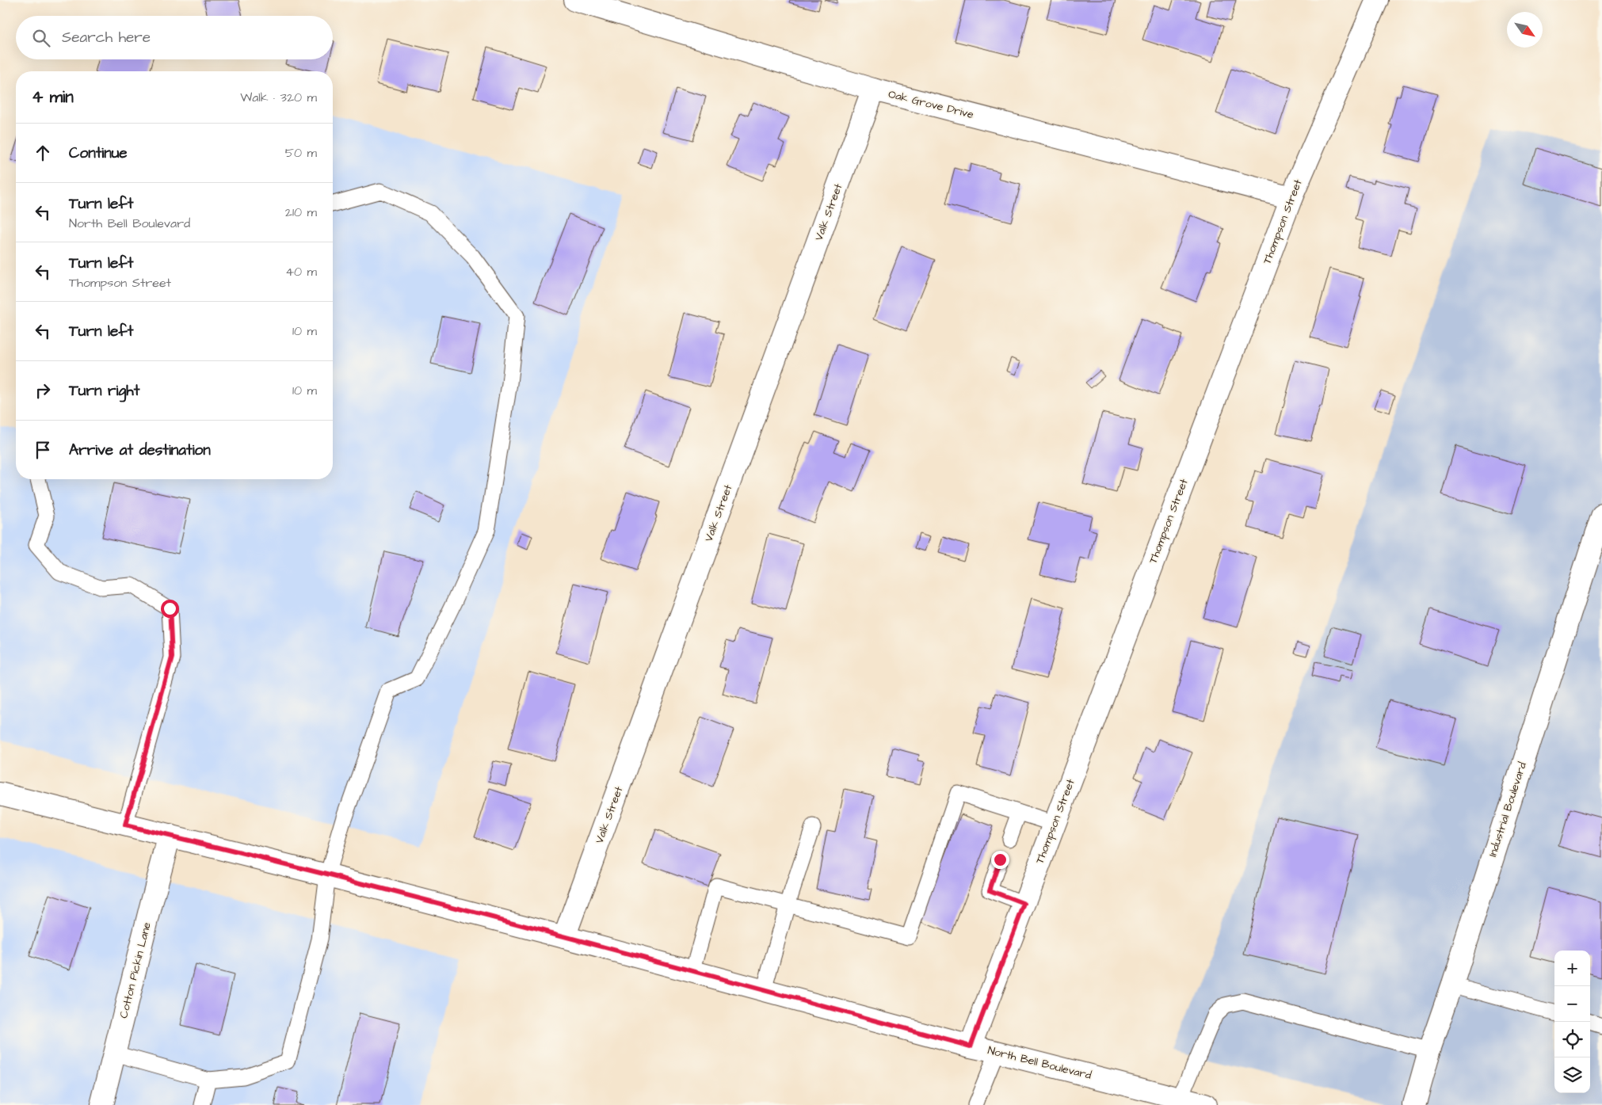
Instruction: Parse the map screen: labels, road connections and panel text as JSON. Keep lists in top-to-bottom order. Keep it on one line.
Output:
{"streets":{"street":["Oak Grove Drive","Valk Street","Thompson Street","Industrial Boulevard","Cotton Pickin Lane","North Bell Boulevard"]},"crossings":[["Oak Grove Drive","Valk Street"],["Oak Grove Drive","Thompson Street"],["Valk Street","North Bell Boulevard"],["Thompson Street","North Bell Boulevard"],["Cotton Pickin Lane","North Bell Boulevard"]],"north":"bottom right","page":{"search":"Search here","heading":["4 min","Walk · 320 m"],"list":[["Continue","50 m"],["Turn left","North Bell Boulevard","210 m"],["Turn left","Thompson Street","40 m"],["Turn left","10 m"],["Turn right","10 m"],"Arrive at destination"],"map_buttons":["+","−"]}}
